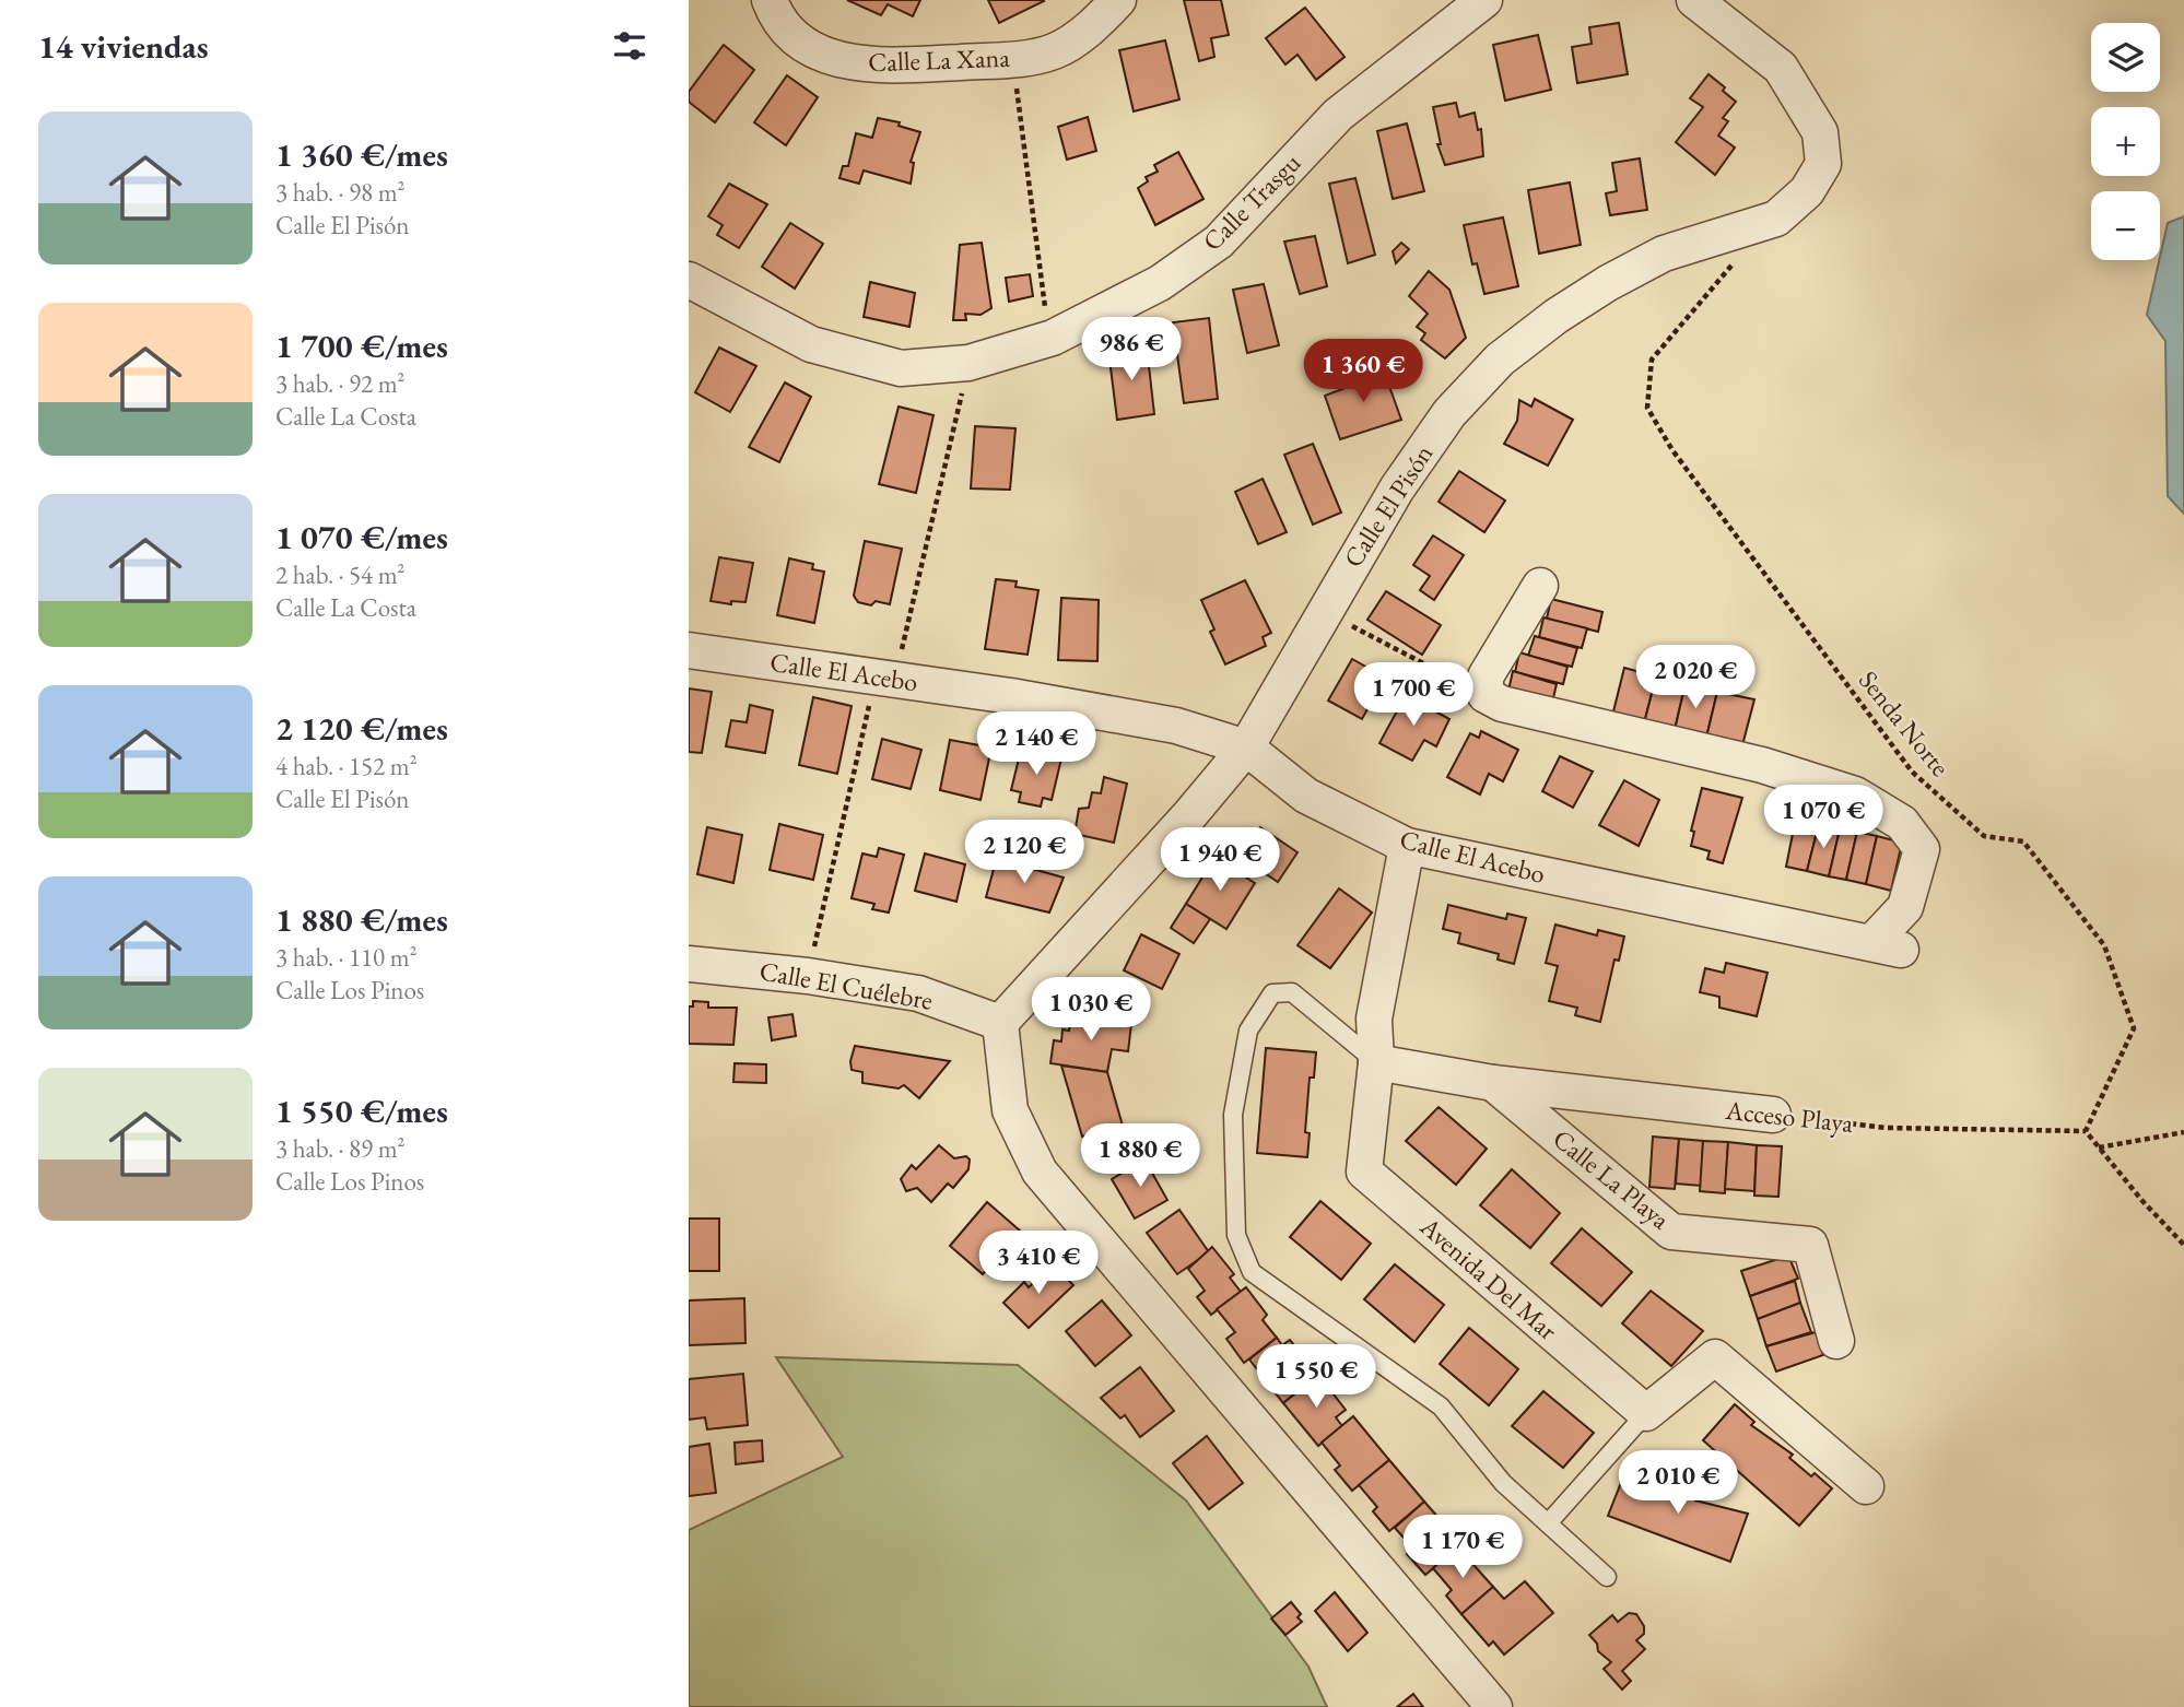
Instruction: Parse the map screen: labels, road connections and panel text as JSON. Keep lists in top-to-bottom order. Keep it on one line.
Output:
{"streets":{"street":["Calle La Xana","Calle Trasgu","Calle El Pisón","Calle El Acebo","Calle El Cuélebre","Acceso Playa","Calle La Playa","Avenida Del Mar"],"path":["Senda Norte"]},"crossings":[["Calle El Pisón","Calle El Acebo"],["Calle El Pisón","Senda Norte"],["Calle El Pisón","Calle El Cuélebre"],["Calle El Acebo","Avenida Del Mar"],["Senda Norte","Acceso Playa"],["Acceso Playa","Calle La Playa"],["Calle La Playa","Avenida Del Mar"]],"page":{"heading":"14 viviendas","map_buttons":["+","−"],"list":[{"name":"1 360 €/mes","note":"3 hab. · 98 m² · Calle El Pisón"},{"name":"1 700 €/mes","note":"3 hab. · 92 m² · Calle La Costa"},{"name":"1 070 €/mes","note":"2 hab. · 54 m² · Calle La Costa"},{"name":"2 120 €/mes","note":"4 hab. · 152 m² · Calle El Pisón"},{"name":"1 880 €/mes","note":"3 hab. · 110 m² · Calle Los Pinos"},{"name":"1 550 €/mes","note":"3 hab. · 89 m² · Calle Los Pinos"}],"price":["986 €","1 360 €","2 020 €","1 700 €","2 140 €","1 070 €","2 120 €","1 940 €","1 030 €","1 880 €","3 410 €","1 550 €","2 010 €","1 170 €"]}}
